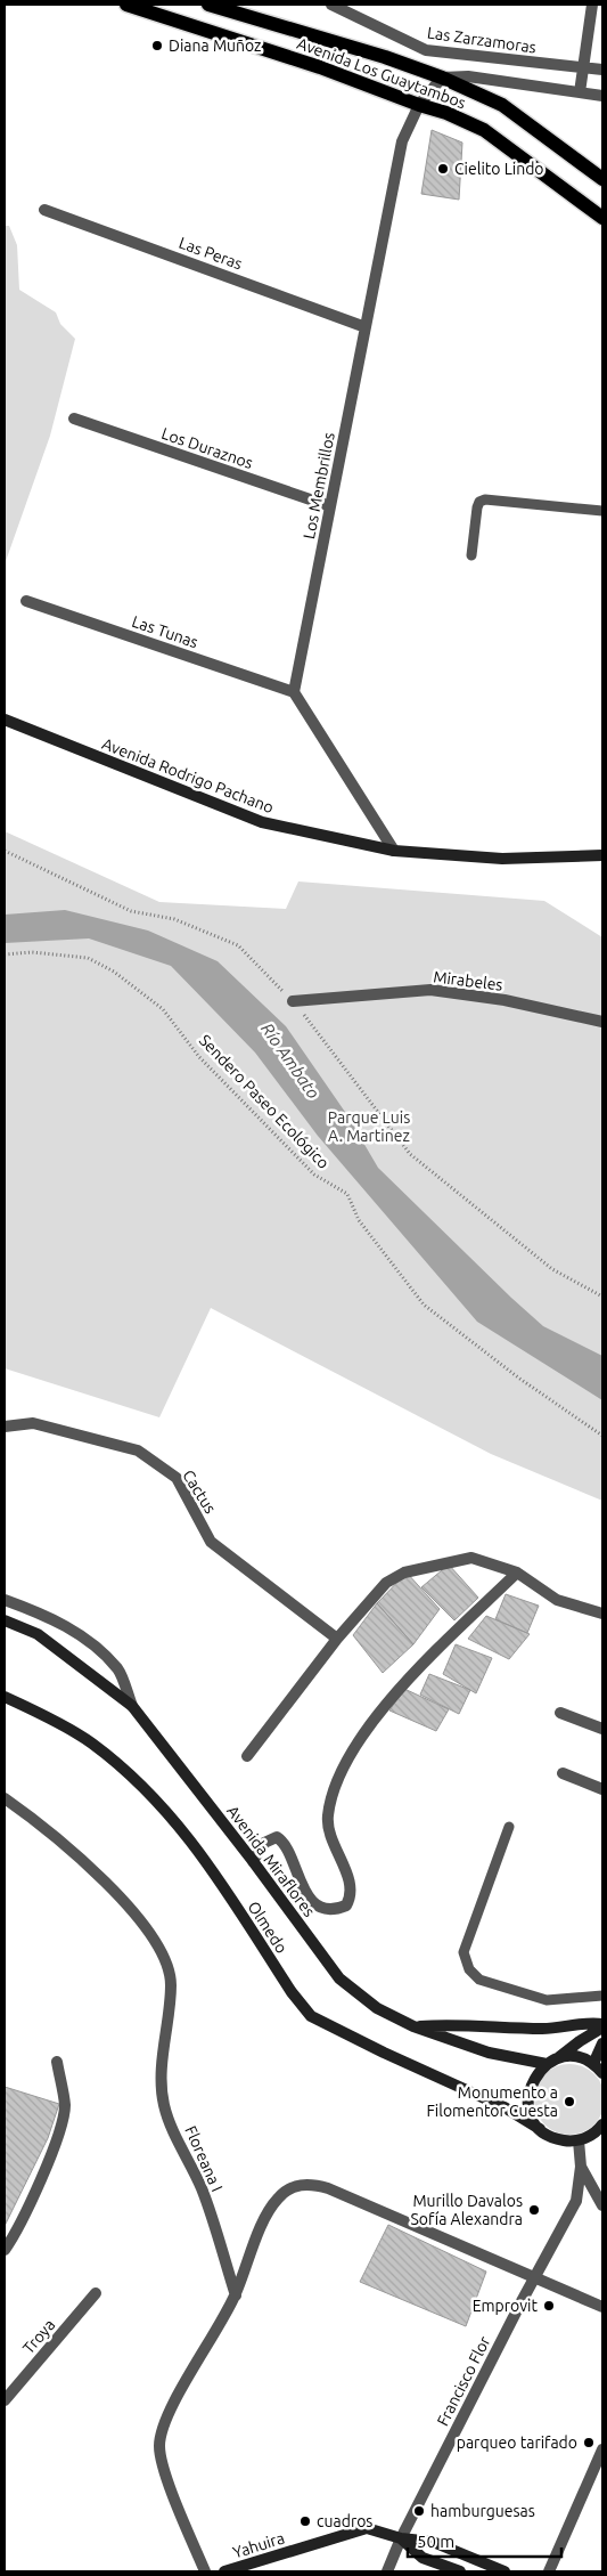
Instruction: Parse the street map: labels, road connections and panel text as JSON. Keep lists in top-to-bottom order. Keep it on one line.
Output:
{"streets":{"main road":["Avenida Los Guaytambos","Avenida Rodrigo Pachano","Avenida Miraflores","Olmedo","Yahuira"],"street":["Las Zarzamoras","Las Peras","Los Duraznos","Los Membrillos","Las Tunas","Mirabeles","Cactus","Floreana I","Troya","Francisco Flor"],"path":["Sendero Paseo Ecológico"]},"crossings":[["Avenida Los Guaytambos","Los Membrillos"],["Las Peras","Los Membrillos"],["Los Duraznos","Los Membrillos"],["Los Membrillos","Las Tunas"],["Olmedo","Francisco Flor"],["Francisco Flor","Yahuira"]],"water":["Río Ambato"],"parks":["Parque Luis A. Martinez"],"places":["Diana Muñoz","Cielito Lindo","Monumento a Filomentor Cuesta","Murillo Davalos Sofía Alexandra","Emprovit","parqueo tarifado","hamburguesas","cuadros"],"scale_bar":"50 m"}
